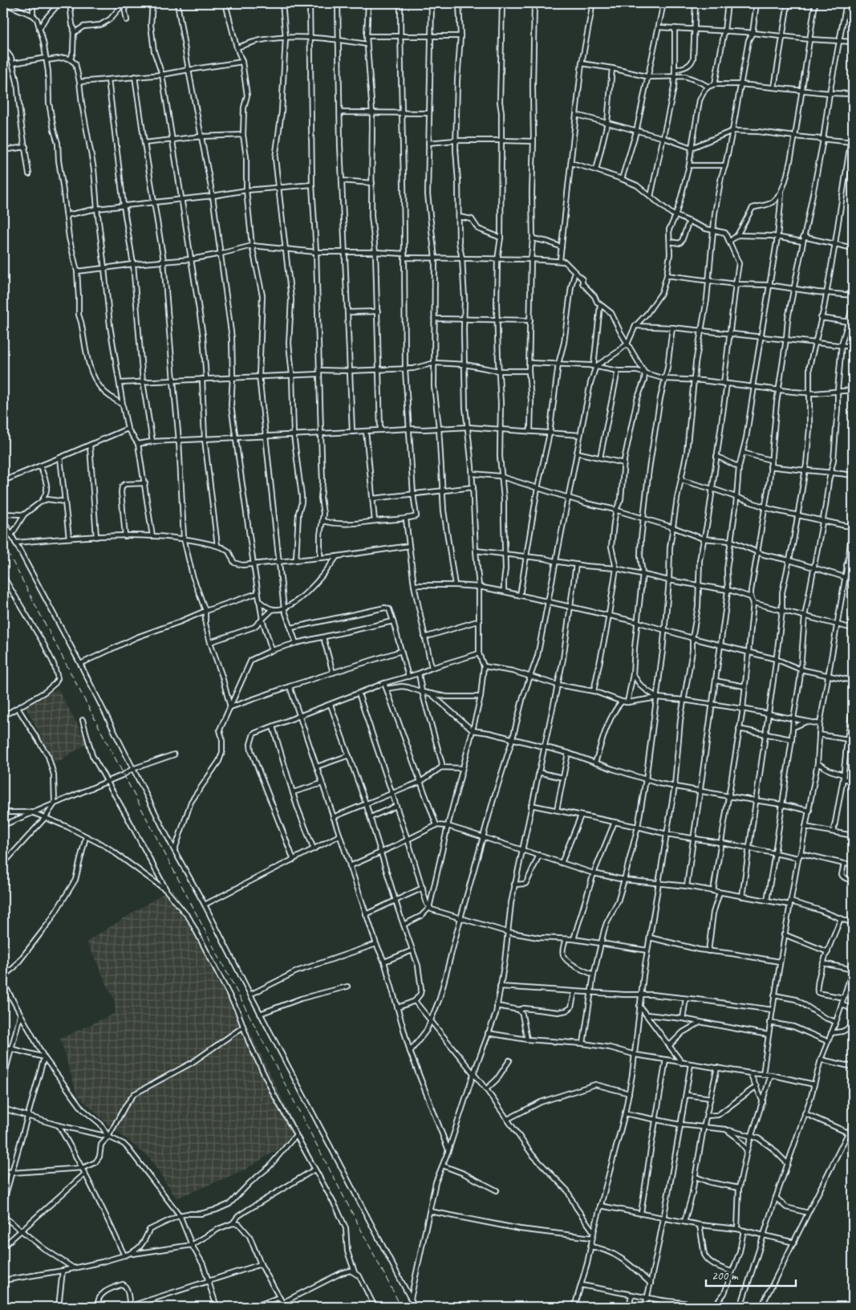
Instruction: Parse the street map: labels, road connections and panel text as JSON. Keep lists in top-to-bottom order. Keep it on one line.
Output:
{"scale_bar":"200 m"}
